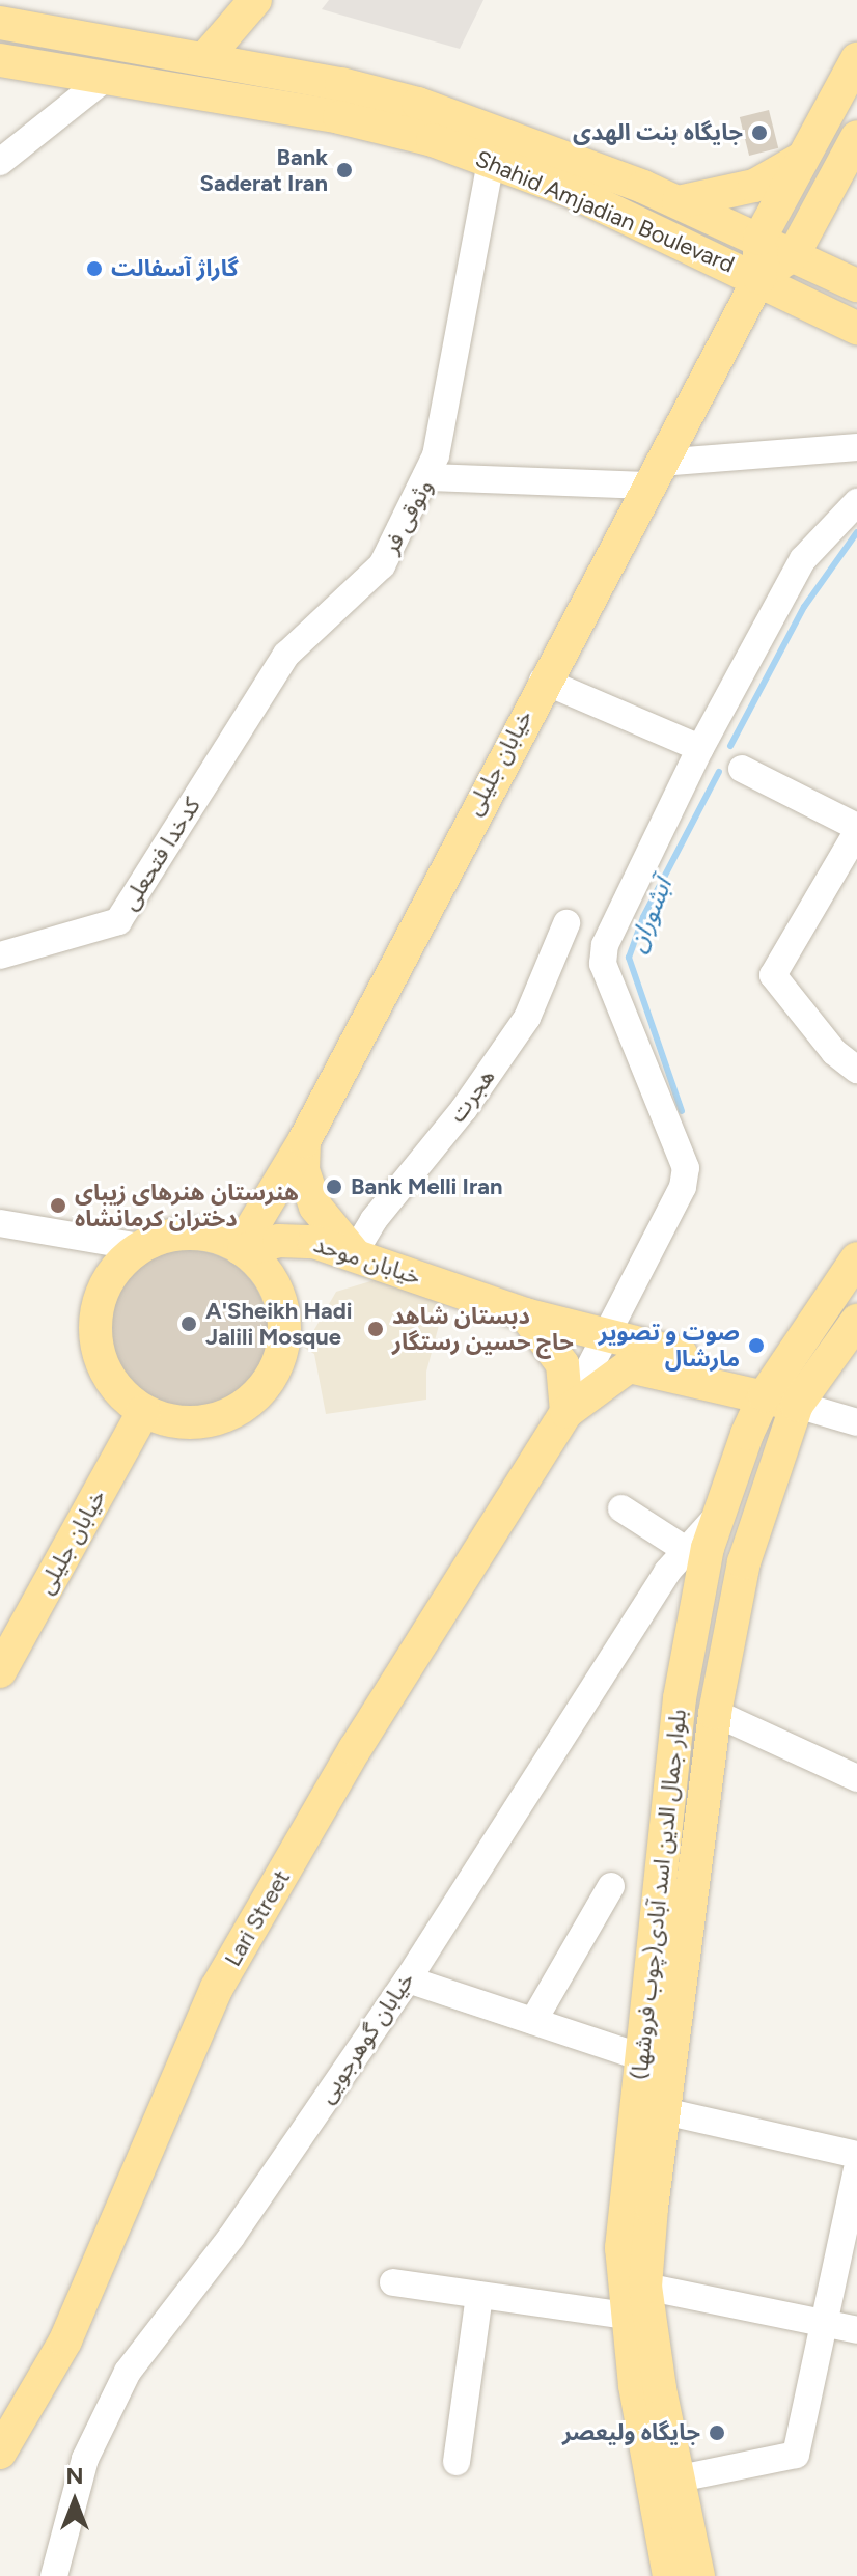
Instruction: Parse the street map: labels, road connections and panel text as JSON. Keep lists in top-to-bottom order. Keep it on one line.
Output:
{"streets":{"main road":["Shahid Amjadian Boulevard","خیابان جلیلی","خیابان موحد","بلوار جمال الدین اسد آبادی(چوب فروشها)","Lari Street"],"street":["وثوقی فر","کدخدا فتحعلی","هجرت","خیابان گوهرجویی"]},"crossings":[["Shahid Amjadian Boulevard","وثوقی فر"],["Shahid Amjadian Boulevard","خیابان جلیلی"],["وثوقی فر","کدخدا فتحعلی"],["خیابان جلیلی","خیابان موحد"],["هجرت","خیابان موحد"],["خیابان موحد","بلوار جمال الدین اسد آبادی(چوب فروشها)"],["خیابان موحد","Lari Street"],["بلوار جمال الدین اسد آبادی(چوب فروشها)","Lari Street"],["بلوار جمال الدین اسد آبادی(چوب فروشها)","خیابان گوهرجویی"]],"water":["آبشوران"],"places":["جایگاه بنت الهدی","Bank Saderat Iran","گاراژ آسفالت","Bank Melli Iran","هنرستان هنرهای زیبای دختران کرمانشاه","A'Sheikh Hadi Jalili Mosque","دبستان شاهد حاج حسین رستگار","صوت و تصویر مارشال","جایگاه ولیعصر"],"north":"top"}
